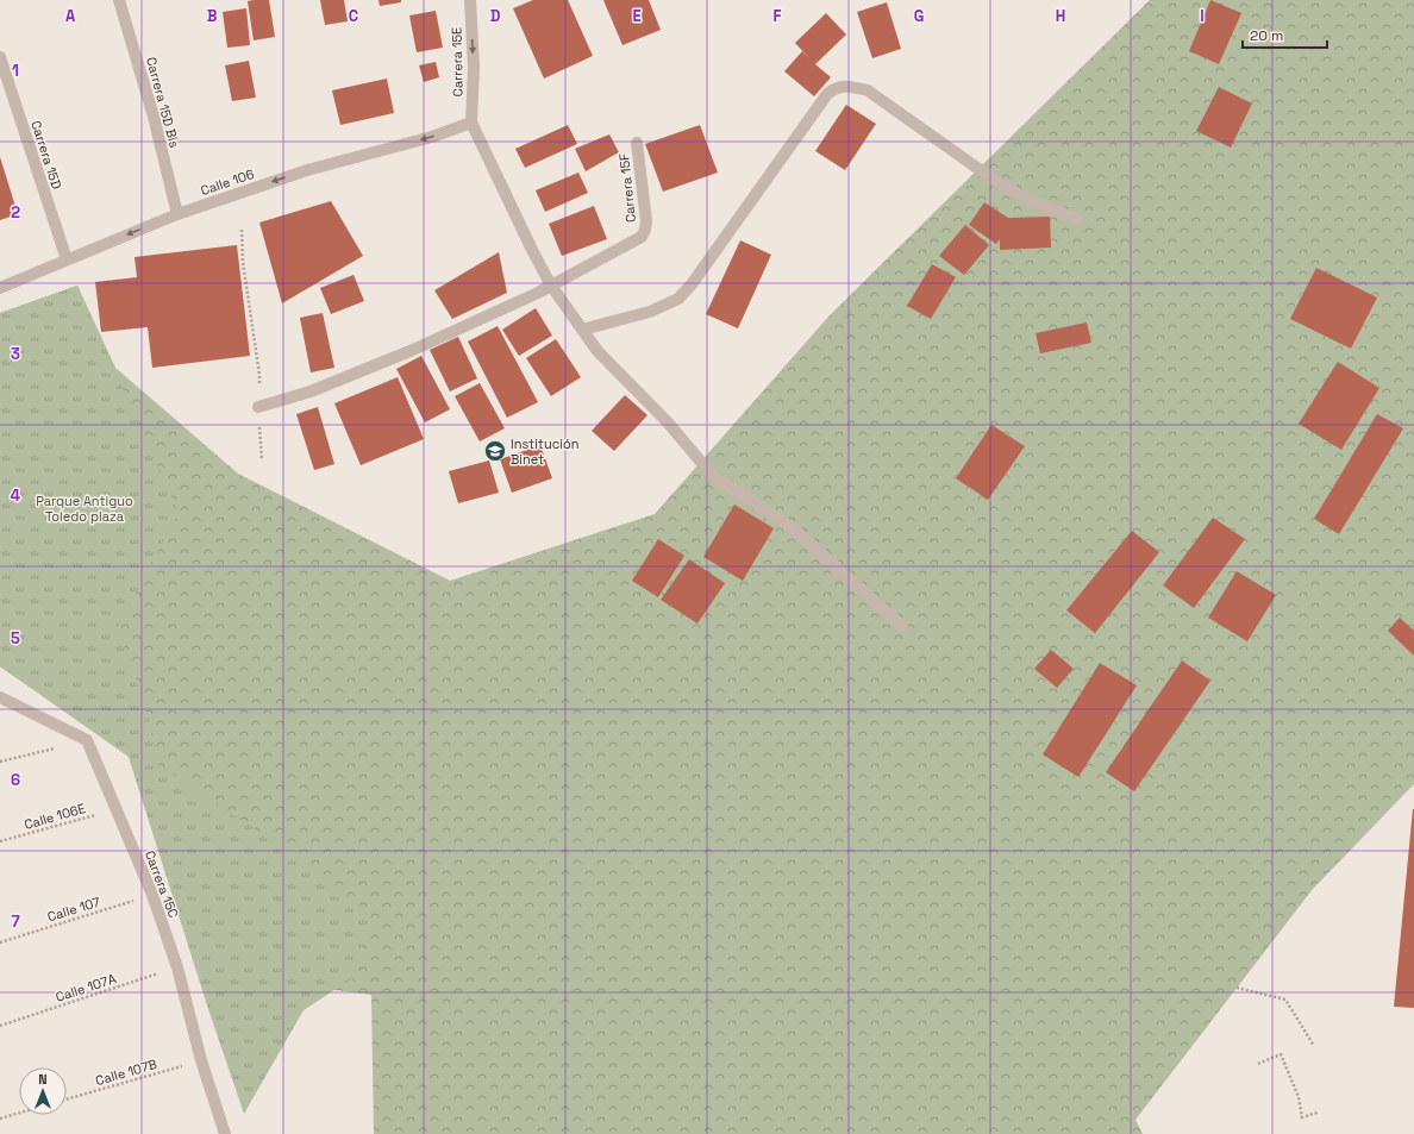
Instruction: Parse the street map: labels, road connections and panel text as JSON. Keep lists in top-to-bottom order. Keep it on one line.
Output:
{"streets":{"street":["Carrera 15E","Carrera 15D Bis","Carrera 15D","Calle 106","Carrera 15F","Carrera 15C"],"path":["Calle 106E","Calle 107","Calle 107A","Calle 107B"]},"crossings":[["Carrera 15E","Calle 106"],["Carrera 15D Bis","Calle 106"],["Carrera 15D","Calle 106"],["Calle 106E","Carrera 15C"],["Carrera 15C","Calle 107"],["Carrera 15C","Calle 107A"],["Carrera 15C","Calle 107B"]],"one_way":["Carrera 15E","Calle 106"],"parks":["Parque Antiguo Toledo plaza"],"places":{"school or university":["Institución Binet"]},"scale_bar":"20 m","north":"top","grid":{"columns":["A","B","C","D","E","F","G","H","I"],"rows":["1","2","3","4","5","6","7"]}}
